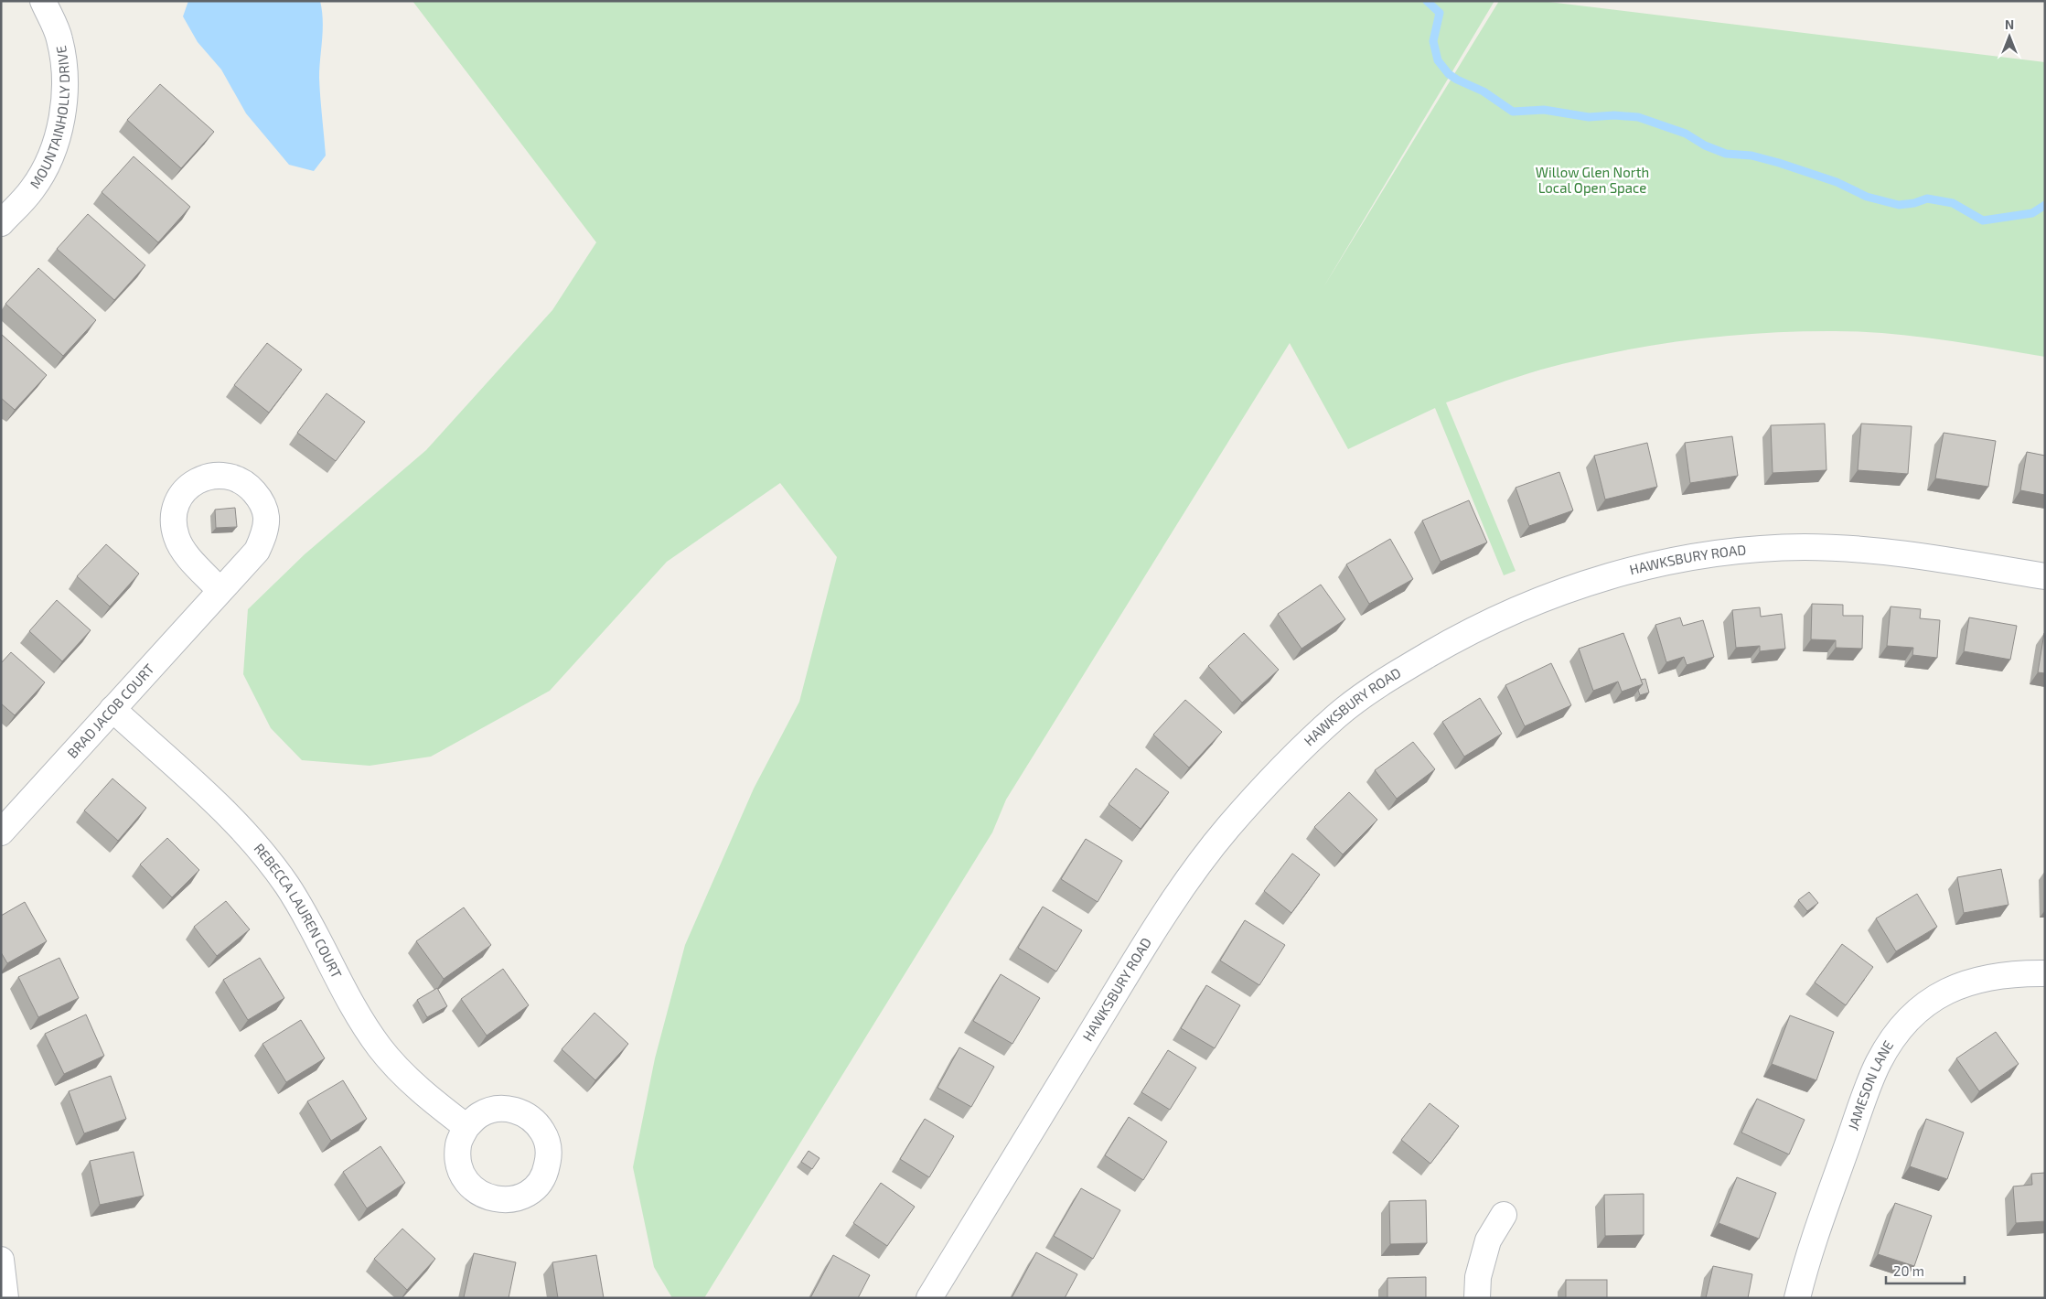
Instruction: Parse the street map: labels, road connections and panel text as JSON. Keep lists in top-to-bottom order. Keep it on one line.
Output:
{"streets":{"street":["MOUNTAINHOLLY DRIVE","HAWKSBURY ROAD","BRAD JACOB COURT","REBECCA LAUREN COURT","JAMESON LANE"]},"crossings":[["BRAD JACOB COURT","REBECCA LAUREN COURT"]],"parks":["Willow Glen North Local Open Space"],"scale_bar":"20 m","north":"top"}
